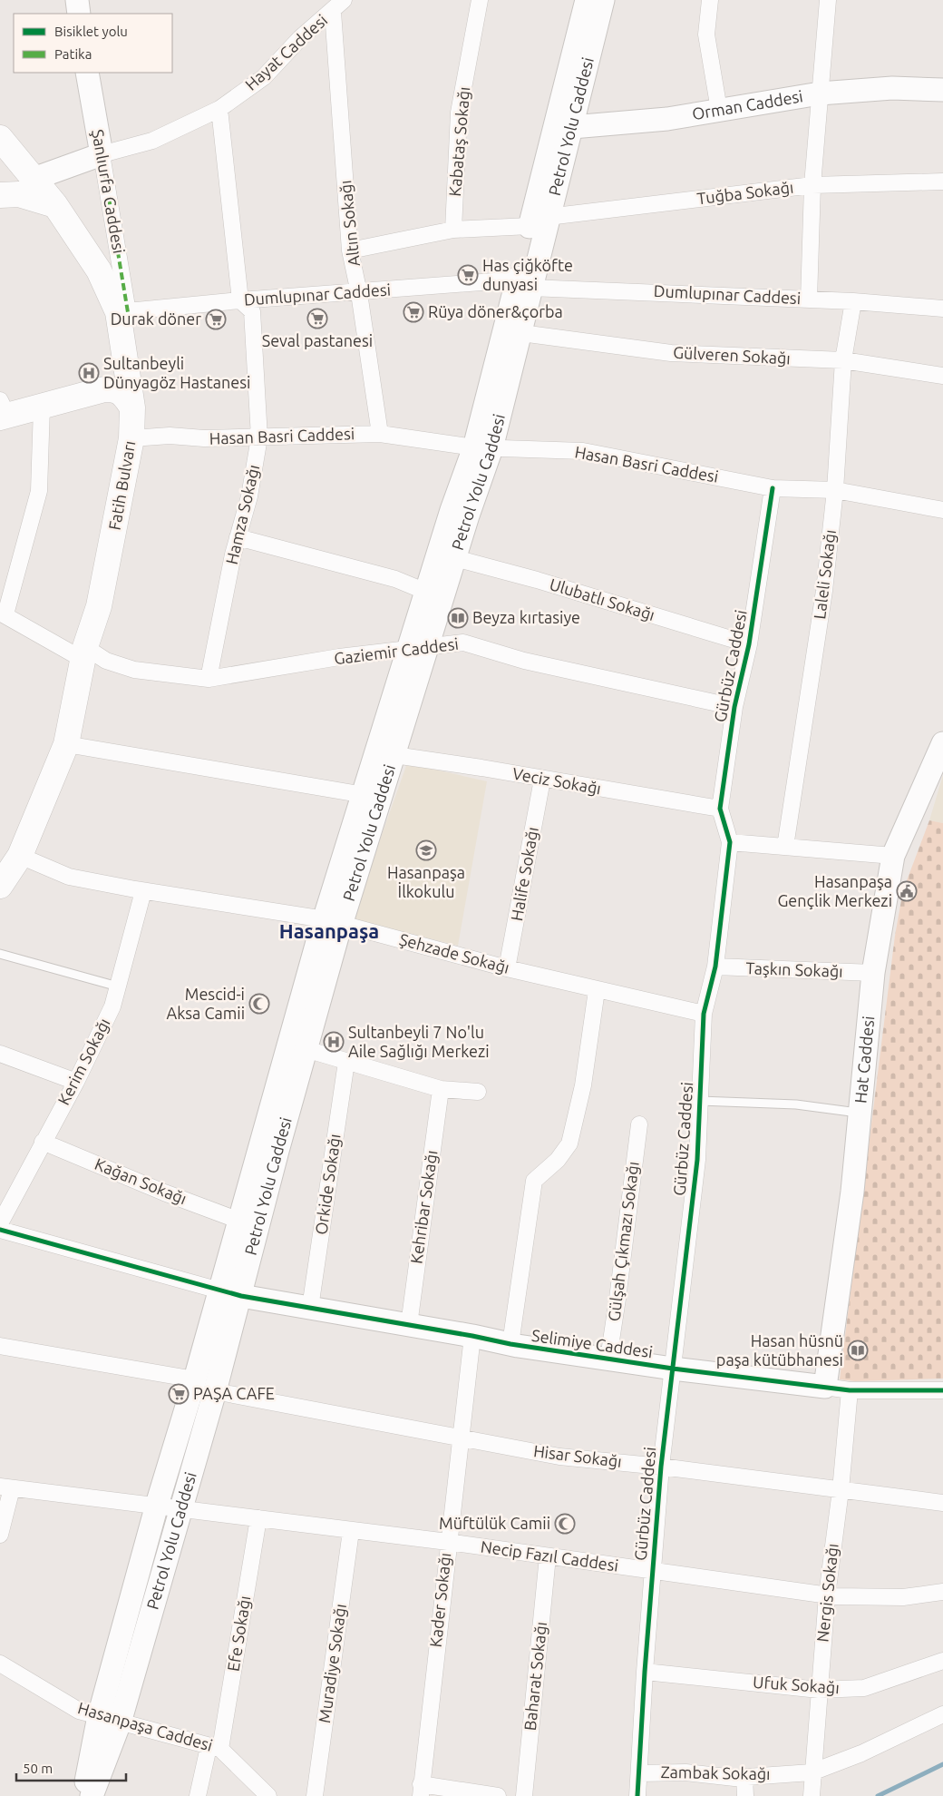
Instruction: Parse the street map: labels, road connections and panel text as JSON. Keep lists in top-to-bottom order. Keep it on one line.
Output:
{"streets":{"main road":["Orman Caddesi","Petrol Yolu Caddesi","Şanlıurfa Caddesi","Fatih Bulvarı","Hat Caddesi","Selimiye Caddesi"],"street":["Hayat Caddesi","Kabataş Sokağı","Tuğba Sokağı","Altın Sokağı","Dumlupınar Caddesi","Gülveren Sokağı","Hasan Basri Caddesi","Hamza Sokağı","Laleli Sokağı","Ulubatlı Sokağı","Gaziemir Caddesi","Gürbüz Caddesi","Veciz Sokağı","Halife Sokağı","Şehzade Sokağı","Taşkın Sokağı","Kerim Sokağı","Kağan Sokağı","Orkide Sokağı","Kehribar Sokağı","Gülşah Çıkmazı Sokağı","Hisar Sokağı","Necip Fazıl Caddesi","Nergis Sokağı","Kader Sokağı","Efe Sokağı","Muradiye Sokağı","Baharat Sokağı","Ufuk Sokağı","Hasanpaşa Caddesi","Zambak Sokağı"]},"crossings":[["Hayat Caddesi","Şanlıurfa Caddesi"],["Hayat Caddesi","Altın Sokağı"],["Hayat Caddesi","Hamza Sokağı"],["Orman Caddesi","Petrol Yolu Caddesi"],["Petrol Yolu Caddesi","Tuğba Sokağı"],["Petrol Yolu Caddesi","Dumlupınar Caddesi"],["Petrol Yolu Caddesi","Gülveren Sokağı"],["Petrol Yolu Caddesi","Hasan Basri Caddesi"],["Petrol Yolu Caddesi","Ulubatlı Sokağı"],["Petrol Yolu Caddesi","Gaziemir Caddesi"],["Petrol Yolu Caddesi","Veciz Sokağı"],["Petrol Yolu Caddesi","Şehzade Sokağı"],["Petrol Yolu Caddesi","Kağan Sokağı"],["Petrol Yolu Caddesi","Selimiye Caddesi"],["Petrol Yolu Caddesi","Hisar Sokağı"],["Petrol Yolu Caddesi","Necip Fazıl Caddesi"],["Petrol Yolu Caddesi","Hasanpaşa Caddesi"],["Kabataş Sokağı","Tuğba Sokağı"],["Şanlıurfa Caddesi","Dumlupınar Caddesi"],["Şanlıurfa Caddesi","Fatih Bulvarı"],["Tuğba Sokağı","Altın Sokağı"],["Altın Sokağı","Dumlupınar Caddesi"],["Altın Sokağı","Hasan Basri Caddesi"],["Dumlupınar Caddesi","Fatih Bulvarı"],["Dumlupınar Caddesi","Hamza Sokağı"],["Dumlupınar Caddesi","Laleli Sokağı"],["Gülveren Sokağı","Laleli Sokağı"],["Hasan Basri Caddesi","Fatih Bulvarı"],["Hasan Basri Caddesi","Hamza Sokağı"],["Hasan Basri Caddesi","Laleli Sokağı"],["Hasan Basri Caddesi","Gürbüz Caddesi"],["Fatih Bulvarı","Gaziemir Caddesi"],["Fatih Bulvarı","Şehzade Sokağı"],["Hamza Sokağı","Gaziemir Caddesi"],["Ulubatlı Sokağı","Gürbüz Caddesi"],["Gaziemir Caddesi","Gürbüz Caddesi"],["Gürbüz Caddesi","Veciz Sokağı"],["Gürbüz Caddesi","Şehzade Sokağı"],["Gürbüz Caddesi","Taşkın Sokağı"],["Gürbüz Caddesi","Selimiye Caddesi"],["Gürbüz Caddesi","Hisar Sokağı"],["Gürbüz Caddesi","Necip Fazıl Caddesi"],["Gürbüz Caddesi","Ufuk Sokağı"],["Gürbüz Caddesi","Zambak Sokağı"],["Veciz Sokağı","Halife Sokağı"],["Halife Sokağı","Şehzade Sokağı"],["Şehzade Sokağı","Kerim Sokağı"],["Taşkın Sokağı","Hat Caddesi"],["Hat Caddesi","Selimiye Caddesi"],["Kerim Sokağı","Kağan Sokağı"],["Orkide Sokağı","Selimiye Caddesi"],["Kehribar Sokağı","Selimiye Caddesi"],["Gülşah Çıkmazı Sokağı","Selimiye Caddesi"],["Selimiye Caddesi","Nergis Sokağı"],["Selimiye Caddesi","Kader Sokağı"],["Hisar Sokağı","Nergis Sokağı"],["Hisar Sokağı","Kader Sokağı"],["Necip Fazıl Caddesi","Nergis Sokağı"],["Necip Fazıl Caddesi","Kader Sokağı"],["Necip Fazıl Caddesi","Efe Sokağı"],["Necip Fazıl Caddesi","Muradiye Sokağı"],["Necip Fazıl Caddesi","Baharat Sokağı"],["Nergis Sokağı","Ufuk Sokağı"],["Nergis Sokağı","Zambak Sokağı"],["Efe Sokağı","Hasanpaşa Caddesi"]],"districts":["Hasanpaşa"],"places":{"supermarket":["Has çiğköfte dunyasi","Rüya döner&çorba","Seval pastanesi","Durak döner","PAŞA CAFE"],"hospital":["Sultanbeyli Dünyagöz Hastanesi","Sultanbeyli 7 No'lu Aile Sağlığı Merkezi"],"library":["Beyza kırtasiye","Hasan hüsnü paşa kütübhanesi"],"school or university":["Hasanpaşa İlkokulu"],"public building":["Hasanpaşa Gençlik Merkezi"],"mosque":["Mescid-i Aksa Camii","Müftülük Camii"]},"legend":["Bisiklet yolu","Patika"],"scale_bar":"50 m"}
